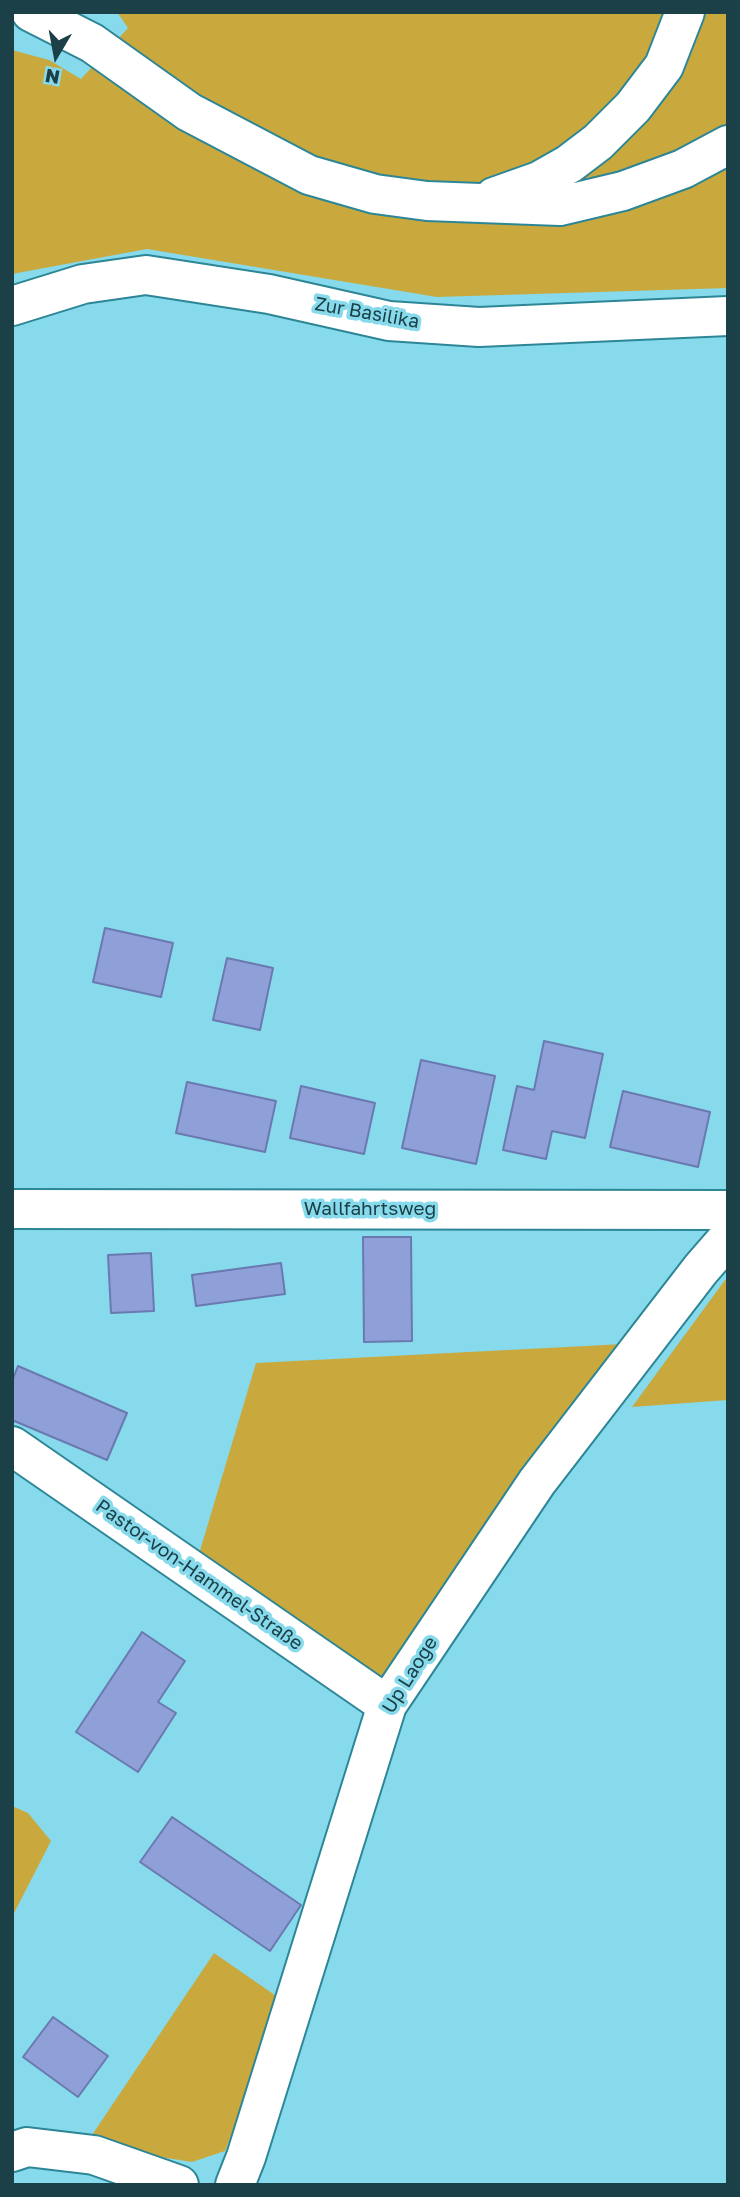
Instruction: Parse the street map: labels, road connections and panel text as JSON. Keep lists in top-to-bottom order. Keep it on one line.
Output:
{"streets":{"main road":["Zur Basilika","Wallfahrtsweg","Pastor-von-Hammel-Straße","Up Laoge"]},"crossings":[["Pastor-von-Hammel-Straße","Up Laoge"]],"north":"bottom"}
